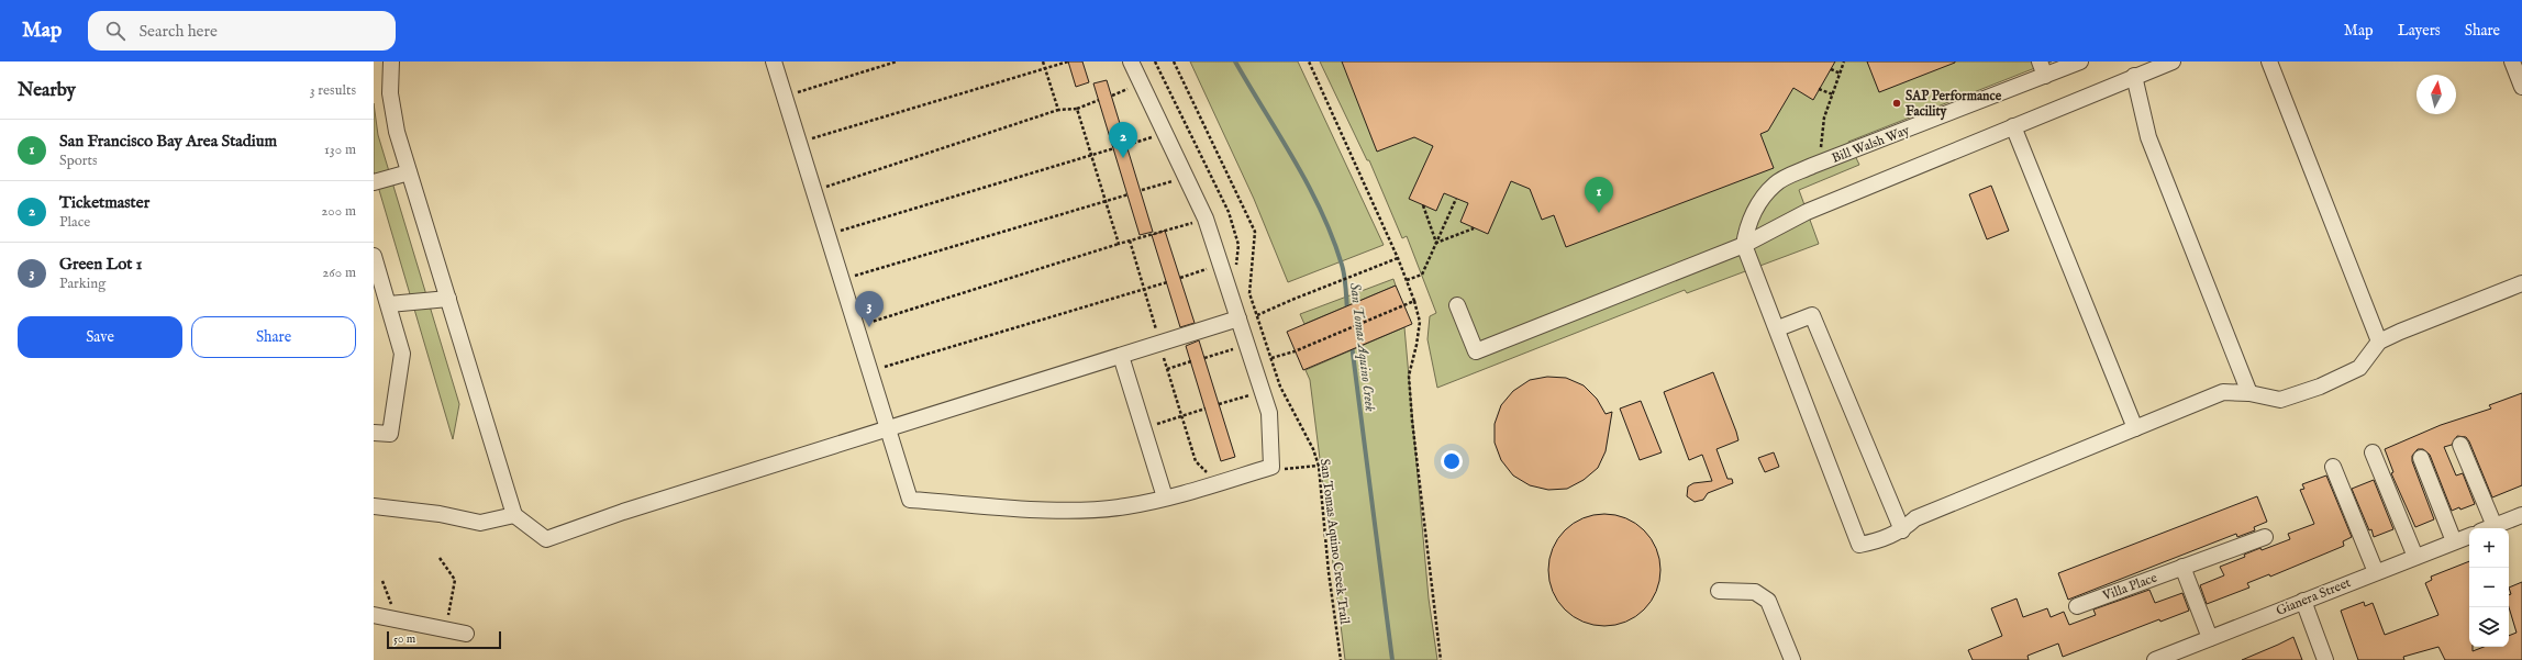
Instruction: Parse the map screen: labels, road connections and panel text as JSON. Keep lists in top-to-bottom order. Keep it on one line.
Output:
{"streets":{"street":["Bill Walsh Way","Villa Place","Gianera Street"],"path":["San Tomas Aquino Creek Trail"]},"water":["San Tomas Aquino Creek"],"places":["SAP Performance Facility"],"scale_bar":"50 m","north":"top","page":{"header":"Map","search":"Search here","nav":["Map","Layers","Share"],"heading":["Nearby","3 results"],"list":[{"mark":"1","name":"San Francisco Bay Area Stadium","note":"Sports","value":"130 m"},{"mark":"2","name":"Ticketmaster","note":"Place","value":"200 m"},{"mark":"3","name":"Green Lot 1","note":"Parking","value":"260 m"}],"pins":["2","1","3"],"buttons":["Save","Share"],"map_buttons":["+","−"],"scale":"50 m"}}
